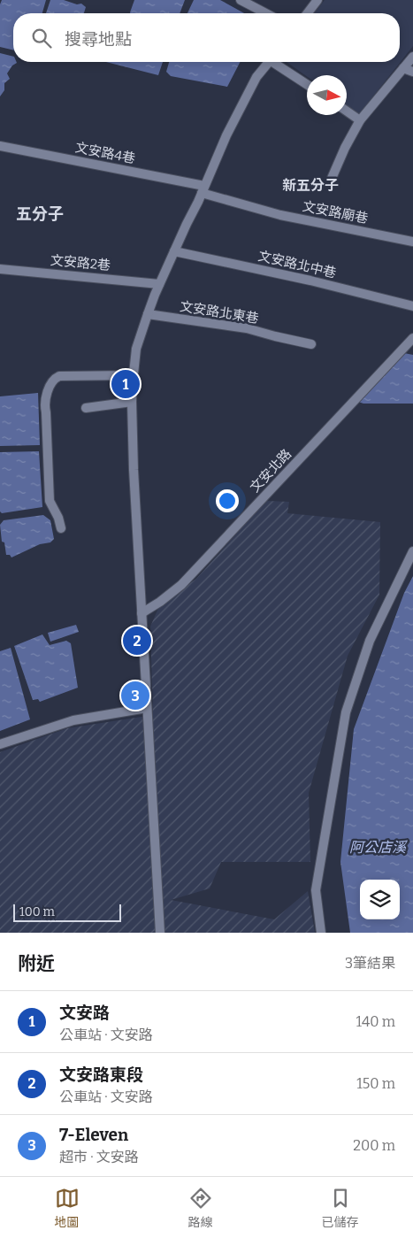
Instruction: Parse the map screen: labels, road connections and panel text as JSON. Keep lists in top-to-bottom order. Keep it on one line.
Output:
{"streets":{"street":["文安路4巷","文安路廟巷","文安路2巷","文安路北中巷","文安路北東巷","文安北路"]},"crossings":[["文安路4巷","文安路廟巷"]],"districts":["新五分子","五分子"],"water":["阿公店溪"],"scale_bar":"100 m","north":"right","page":{"search":"搜尋地點","pins":["1","2","3"],"scale":"100 m","heading":["附近","3筆結果"],"list":[{"mark":"1","name":"文安路","note":"公車站 · 文安路","value":"140 m"},{"mark":"2","name":"文安路東段","note":"公車站 · 文安路","value":"150 m"},{"mark":"3","name":"7-Eleven","note":"超市 · 文安路","value":"200 m"}],"nav":["地圖","路線","已儲存"]}}
